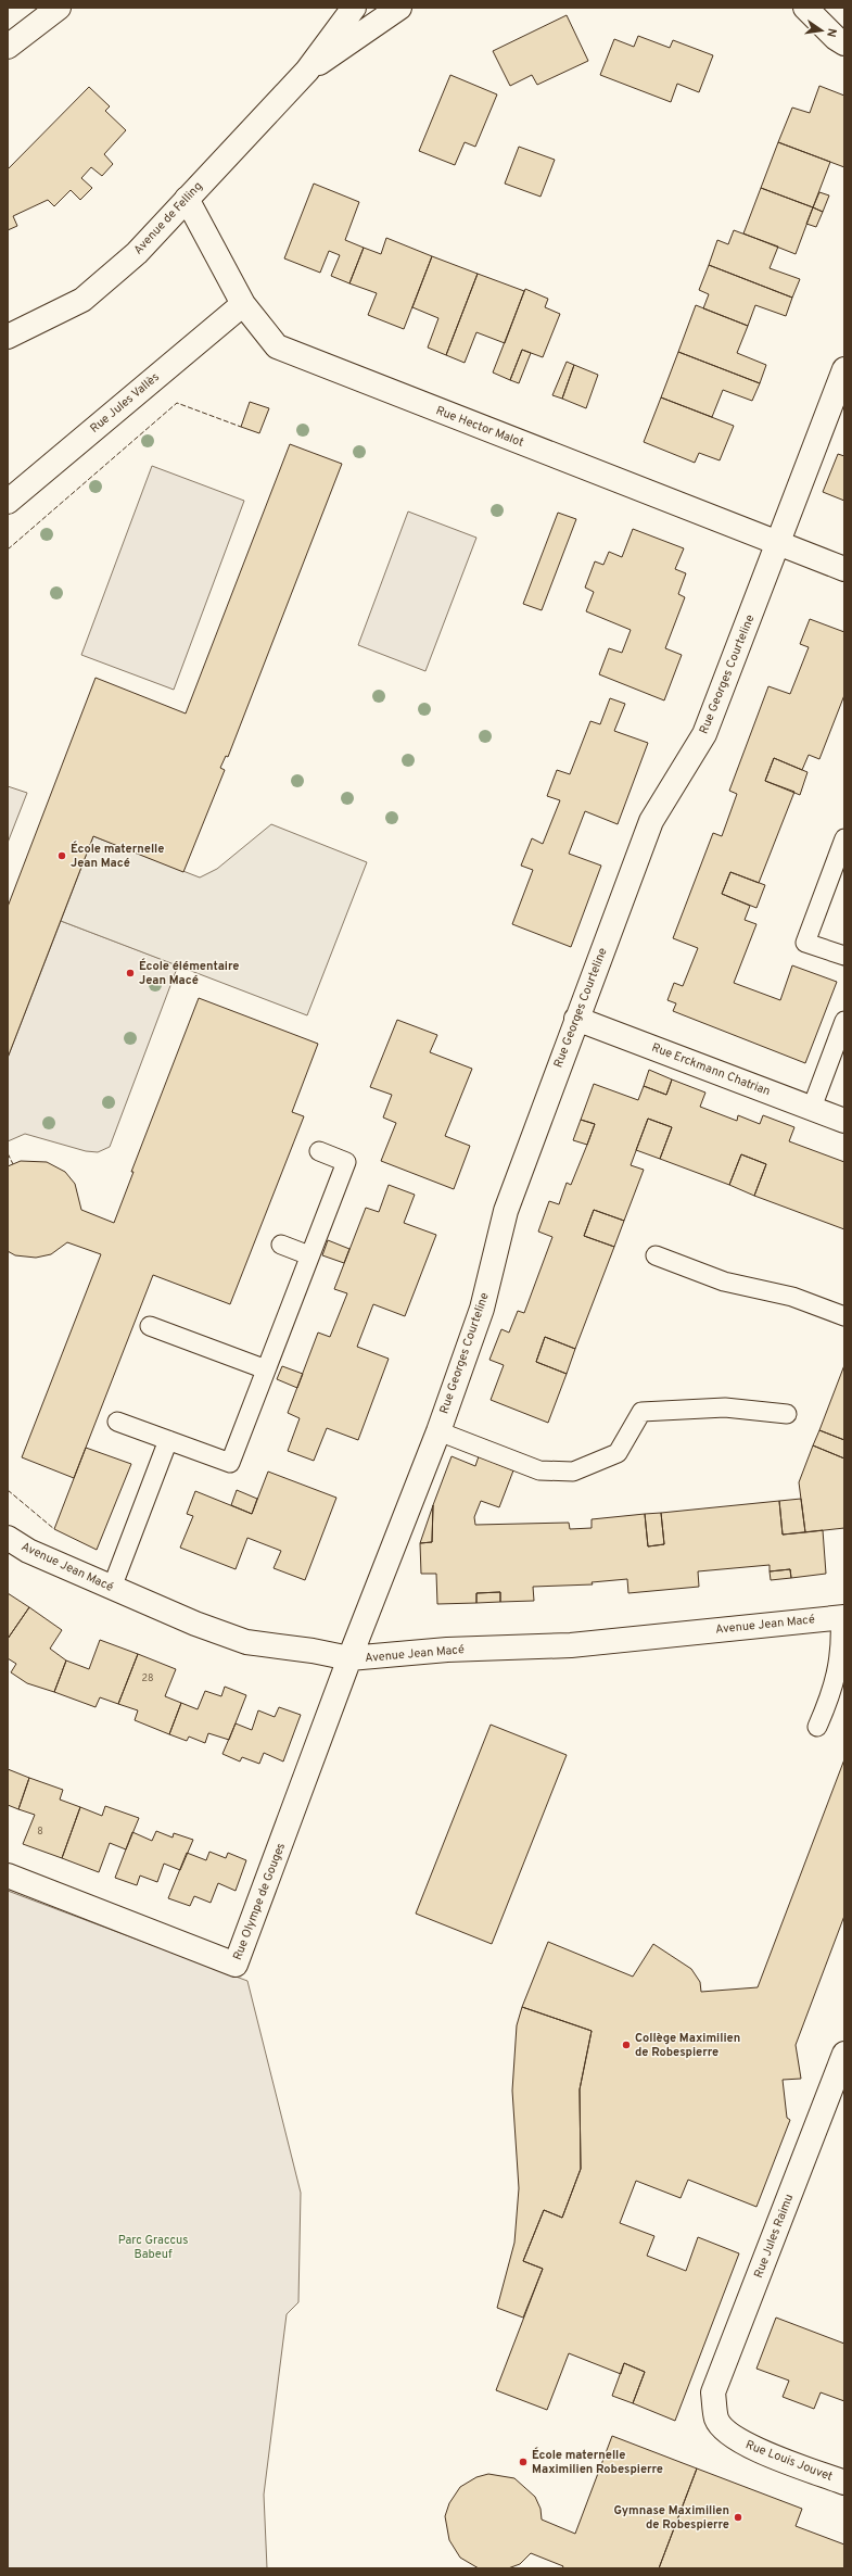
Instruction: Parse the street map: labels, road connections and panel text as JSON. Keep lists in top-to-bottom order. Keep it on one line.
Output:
{"streets":{"street":["Avenue de Felling","Rue Jules Vallès","Rue Hector Malot","Rue Georges Courteline","Rue Erckmann Chatrian","Avenue Jean Macé","Rue Olympe de Gouges","Rue Jules Raimu","Rue Louis Jouvet"]},"crossings":[["Avenue de Felling","Rue Hector Malot"],["Rue Jules Vallès","Rue Hector Malot"],["Rue Hector Malot","Rue Georges Courteline"],["Rue Georges Courteline","Rue Erckmann Chatrian"],["Rue Georges Courteline","Avenue Jean Macé"],["Rue Georges Courteline","Rue Olympe de Gouges"],["Avenue Jean Macé","Rue Olympe de Gouges"],["Rue Jules Raimu","Rue Louis Jouvet"]],"parks":["Parc Graccus Babeuf"],"places":["École maternelle Jean Macé","École élémentaire Jean Macé","Collège Maximilien de Robespierre","École maternelle Maximilien Robespierre","Gymnase Maximilien de Robespierre"],"house_numbers":["28","8"],"north":"right"}
